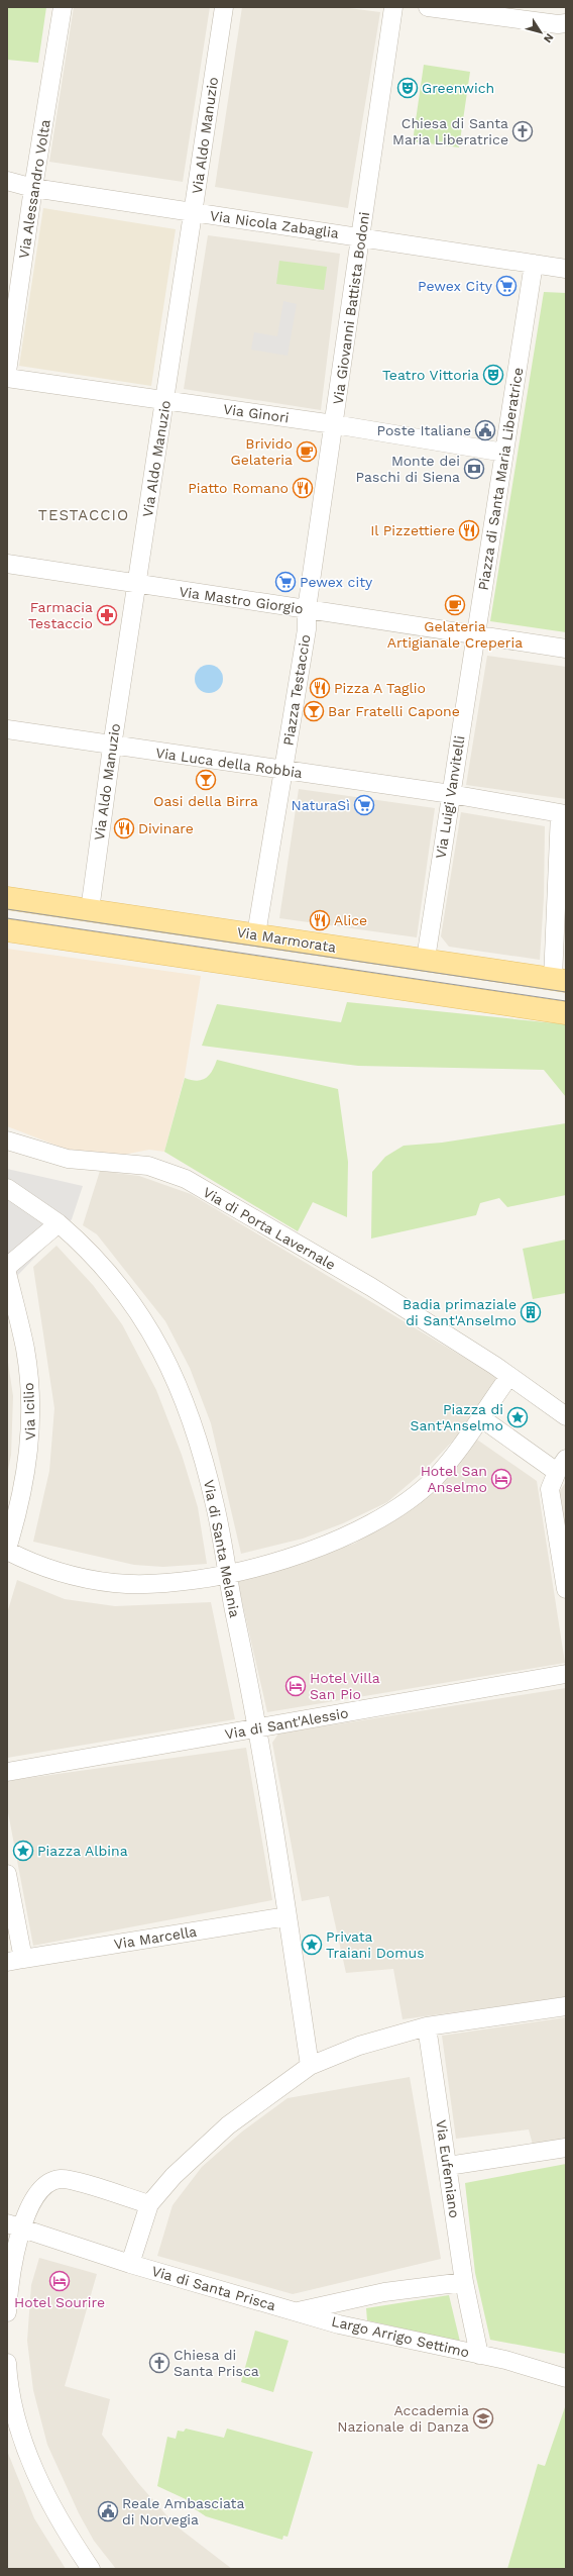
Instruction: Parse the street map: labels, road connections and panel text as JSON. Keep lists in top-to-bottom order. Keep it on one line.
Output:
{"streets":{"main road":["Via Marmorata"],"street":["Via Aldo Manuzio","Via Alessandro Volta","Via Nicola Zabaglia","Via Giovanni Battista Bodoni","Via Ginori","Piazza di Santa Maria Liberatrice","Via Mastro Giorgio","Piazza Testaccio","Via Luca della Robbia","Via Luigi Vanvitelli","Via di Porta Lavernale","Via Icilio","Via di Santa Melania","Via di Sant'Alessio","Via Marcella","Via Eufemiano","Via di Santa Prisca","Largo Arrigo Settimo"]},"crossings":[["Via Aldo Manuzio","Via Nicola Zabaglia"],["Via Aldo Manuzio","Via Ginori"],["Via Aldo Manuzio","Via Mastro Giorgio"],["Via Aldo Manuzio","Via Luca della Robbia"],["Via Aldo Manuzio","Via Marmorata"],["Via Alessandro Volta","Via Nicola Zabaglia"],["Via Nicola Zabaglia","Via Giovanni Battista Bodoni"],["Via Nicola Zabaglia","Piazza di Santa Maria Liberatrice"],["Via Giovanni Battista Bodoni","Via Ginori"],["Via Giovanni Battista Bodoni","Via Mastro Giorgio"],["Via Giovanni Battista Bodoni","Piazza Testaccio"],["Via Ginori","Piazza di Santa Maria Liberatrice"],["Piazza di Santa Maria Liberatrice","Via Mastro Giorgio"],["Piazza di Santa Maria Liberatrice","Via Luigi Vanvitelli"],["Via Mastro Giorgio","Piazza Testaccio"],["Via Mastro Giorgio","Via Luigi Vanvitelli"],["Piazza Testaccio","Via Luca della Robbia"],["Via Luca della Robbia","Via Luigi Vanvitelli"],["Via Luigi Vanvitelli","Via Marmorata"],["Via di Santa Melania","Via di Sant'Alessio"],["Via di Santa Melania","Via Marcella"],["Via Eufemiano","Largo Arrigo Settimo"],["Via di Santa Prisca","Largo Arrigo Settimo"]],"districts":["TESTACCIO"],"places":{"theatre":["Greenwich","Teatro Vittoria"],"church":["Chiesa di Santa Maria Liberatrice","Chiesa di Santa Prisca"],"supermarket":["Pewex City","Pewex city","NaturaSì"],"public building":["Poste Italiane","Reale Ambasciata di Norvegia"],"cafe":["Brivido Gelateria","Gelateria Artigianale Creperia"],"bank":["Monte dei Paschi di Siena"],"restaurant":["Piatto Romano","Il Pizzettiere","Pizza A Taglio","Divinare","Alice"],"pharmacy":["Farmacia Testaccio"],"bar":["Bar Fratelli Capone","Oasi della Birra"],"building":["Badia primaziale di Sant'Anselmo"],"place":["Piazza di Sant'Anselmo","Piazza Albina","Privata Traiani Domus"],"hotel":["Hotel San Anselmo","Hotel Villa San Pio","Hotel Sourire"],"school or university":["Accademia Nazionale di Danza"]},"north":"bottom right"}
